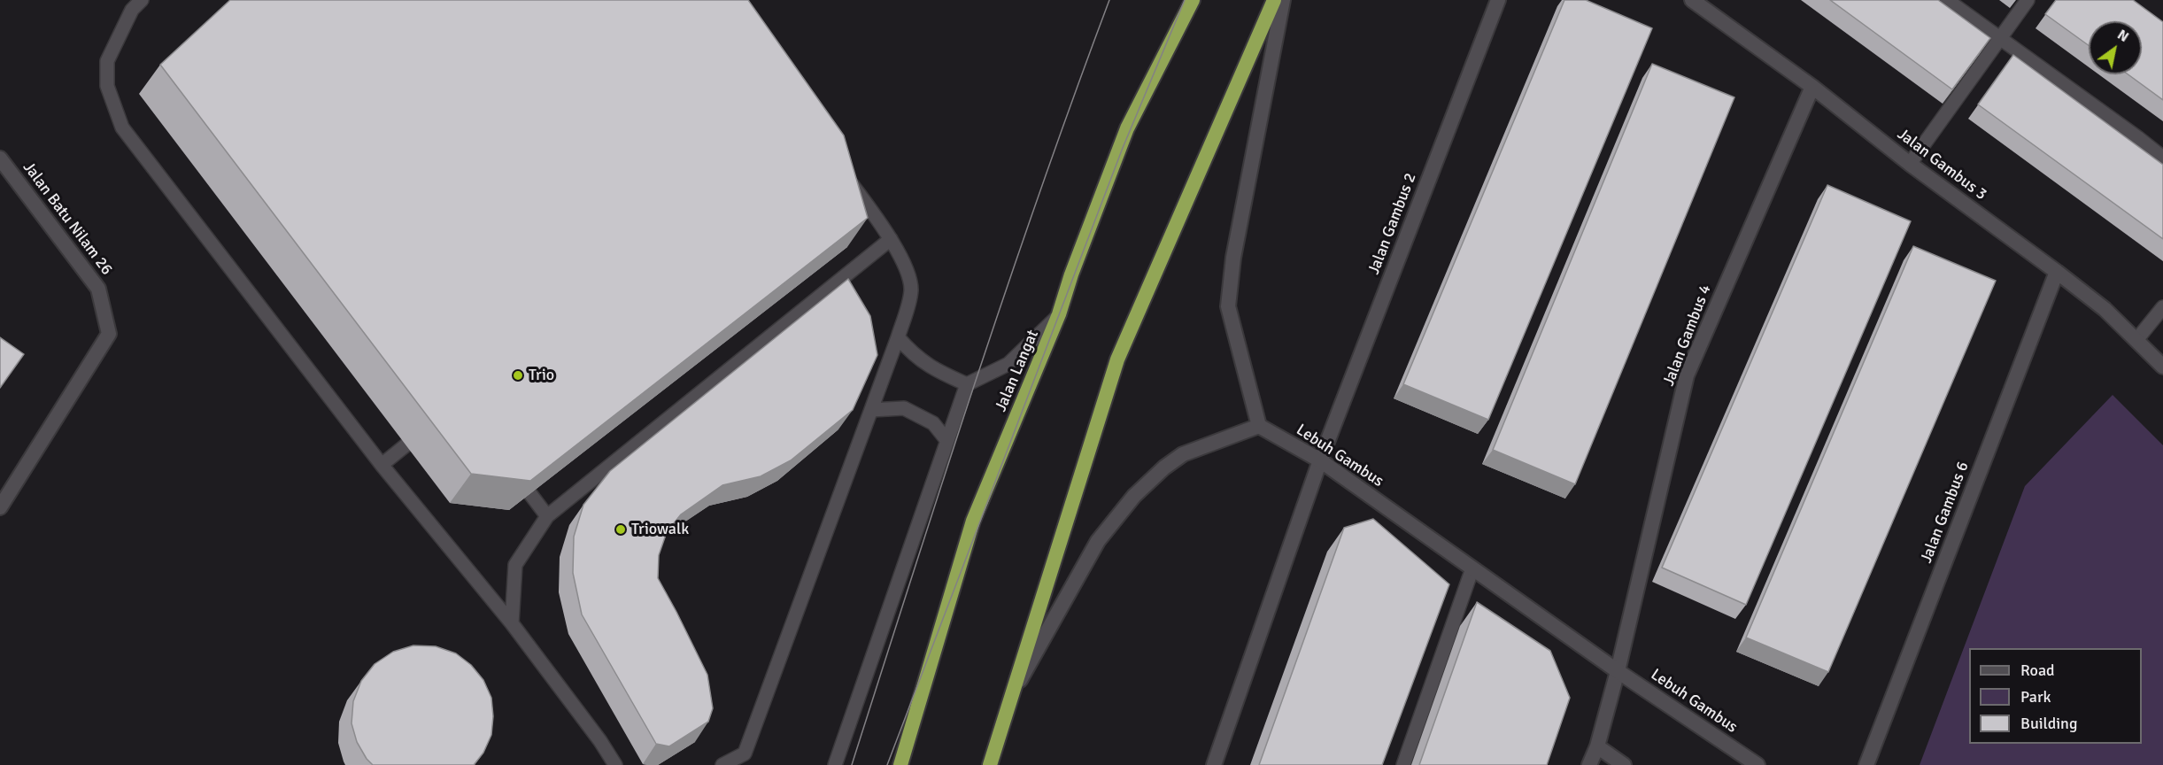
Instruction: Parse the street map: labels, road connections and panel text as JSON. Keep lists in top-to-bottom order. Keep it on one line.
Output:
{"streets":{"highway":["Jalan Langat"],"street":["Jalan Gambus 3","Jalan Batu Nilam 26","Jalan Gambus 2","Jalan Gambus 4","Lebuh Gambus","Jalan Gambus 6"]},"crossings":[["Jalan Gambus 3","Jalan Gambus 4"],["Jalan Gambus 3","Jalan Gambus 6"],["Jalan Gambus 2","Lebuh Gambus"],["Jalan Gambus 4","Lebuh Gambus"]],"places":["Trio","Triowalk"],"legend":["Road","Park","Building"],"north":"top right"}
